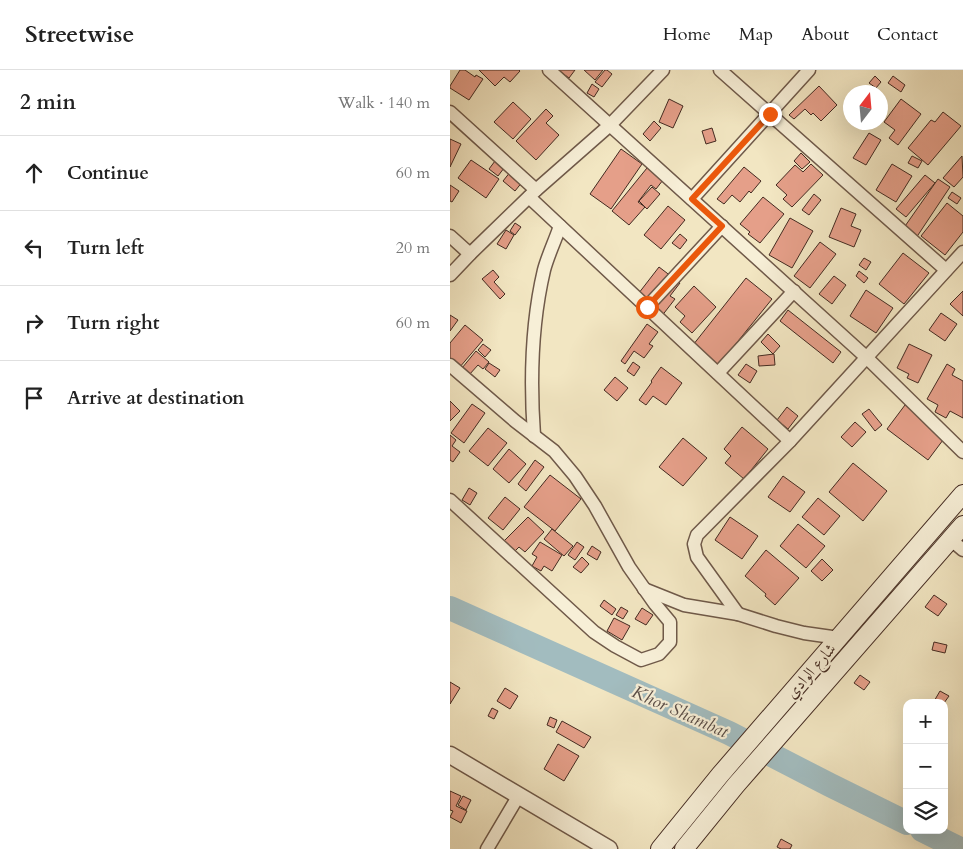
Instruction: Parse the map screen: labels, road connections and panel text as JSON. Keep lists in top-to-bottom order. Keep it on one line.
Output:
{"streets":{"main road":["شارع الوادي"]},"water":["Khor Shambat"],"north":"top","page":{"header":"Streetwise","nav":["Home","Map","About","Contact"],"heading":["2 min","Walk · 140 m"],"list":[["Continue","60 m"],["Turn left","20 m"],["Turn right","60 m"],"Arrive at destination"],"map_buttons":["+","−"]}}
